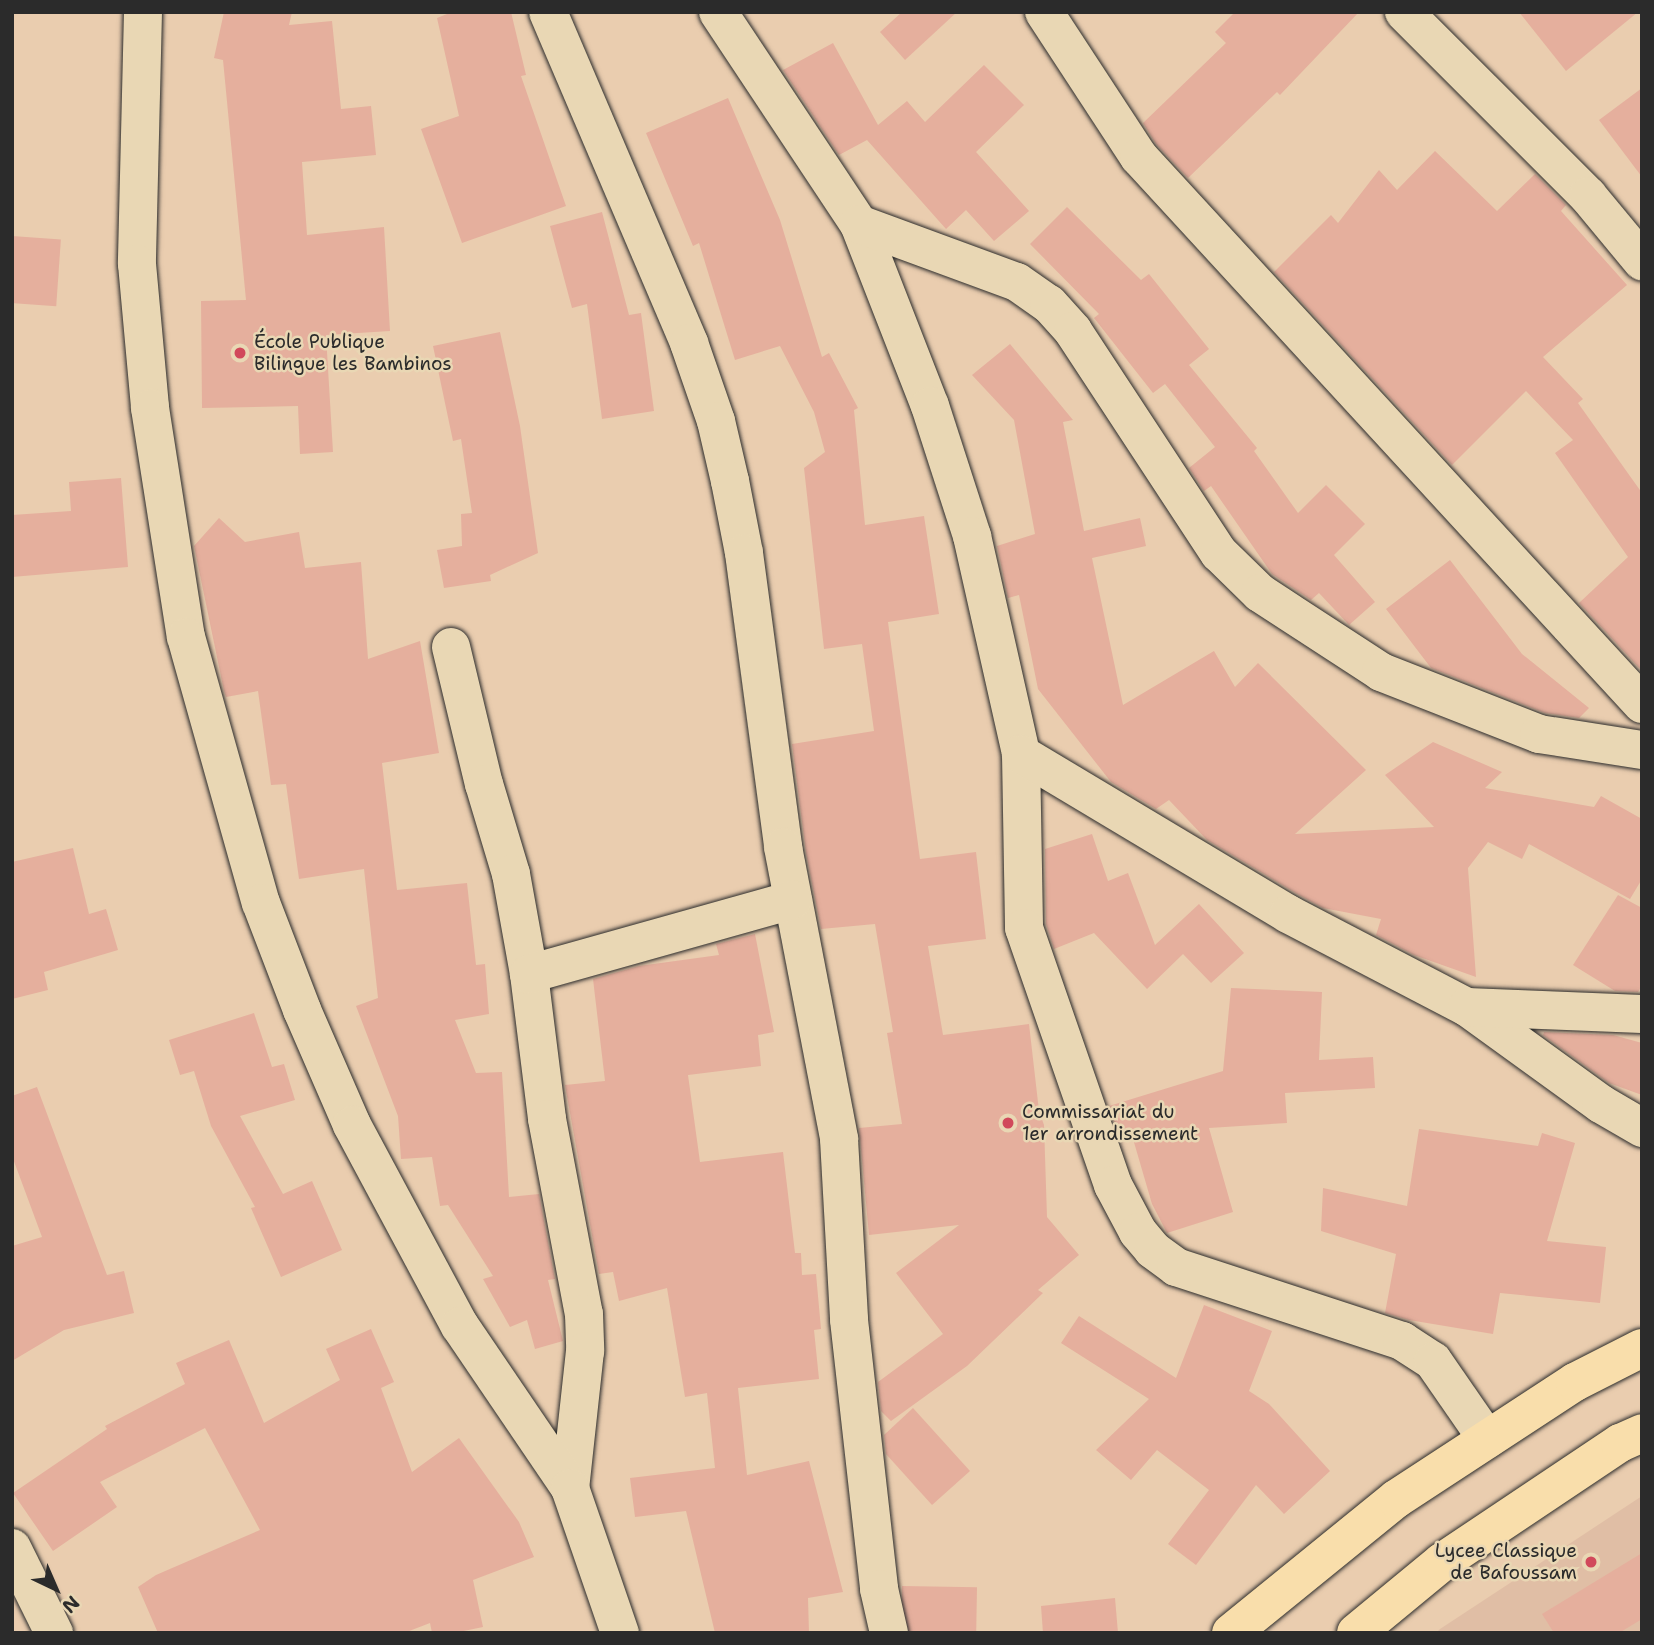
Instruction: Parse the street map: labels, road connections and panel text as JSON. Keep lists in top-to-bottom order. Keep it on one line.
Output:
{"places":["École Publique Bilingue les Bambinos","Commissariat du 1er arrondissement","Lycee Classique de Bafoussam"],"north":"bottom right"}
